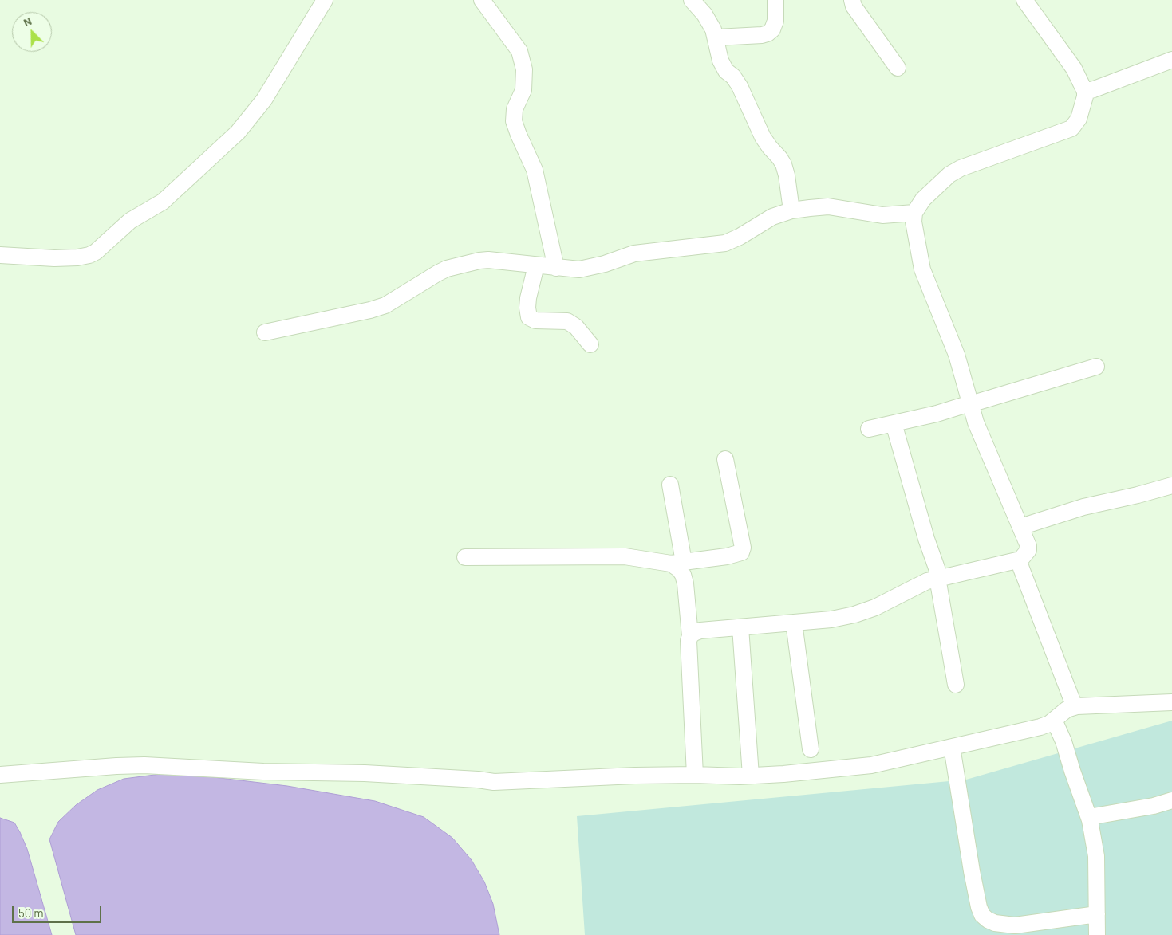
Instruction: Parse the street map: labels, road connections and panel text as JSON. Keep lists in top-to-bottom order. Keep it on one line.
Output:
{"scale_bar":"50 m","north":"top left"}
